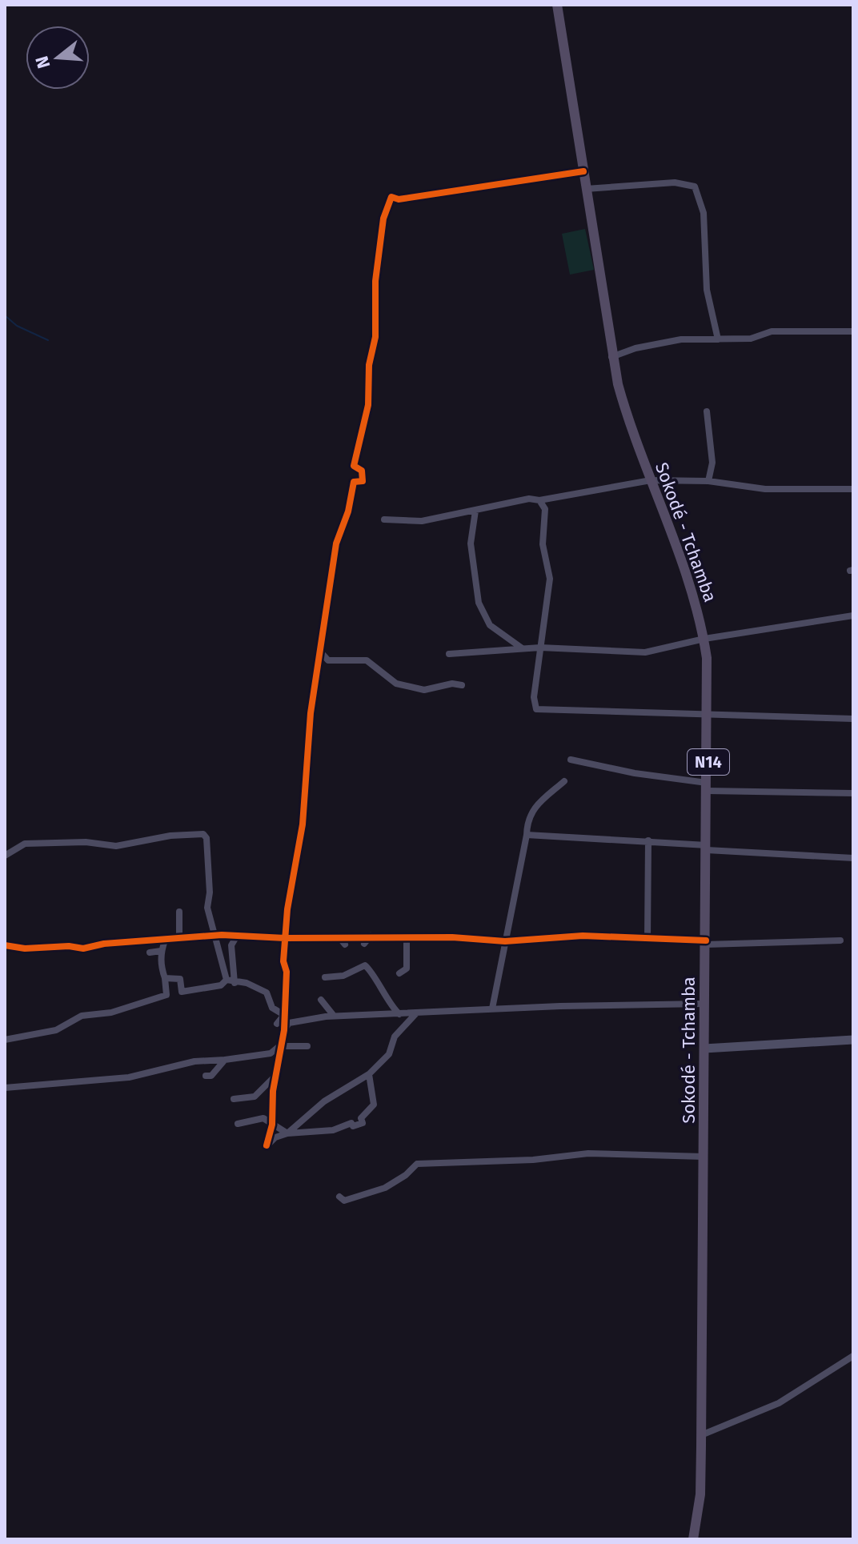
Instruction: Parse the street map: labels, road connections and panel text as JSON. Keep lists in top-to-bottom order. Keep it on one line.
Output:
{"streets":{"main road":["Sokodé - Tchamba","N14"]},"north":"left"}
